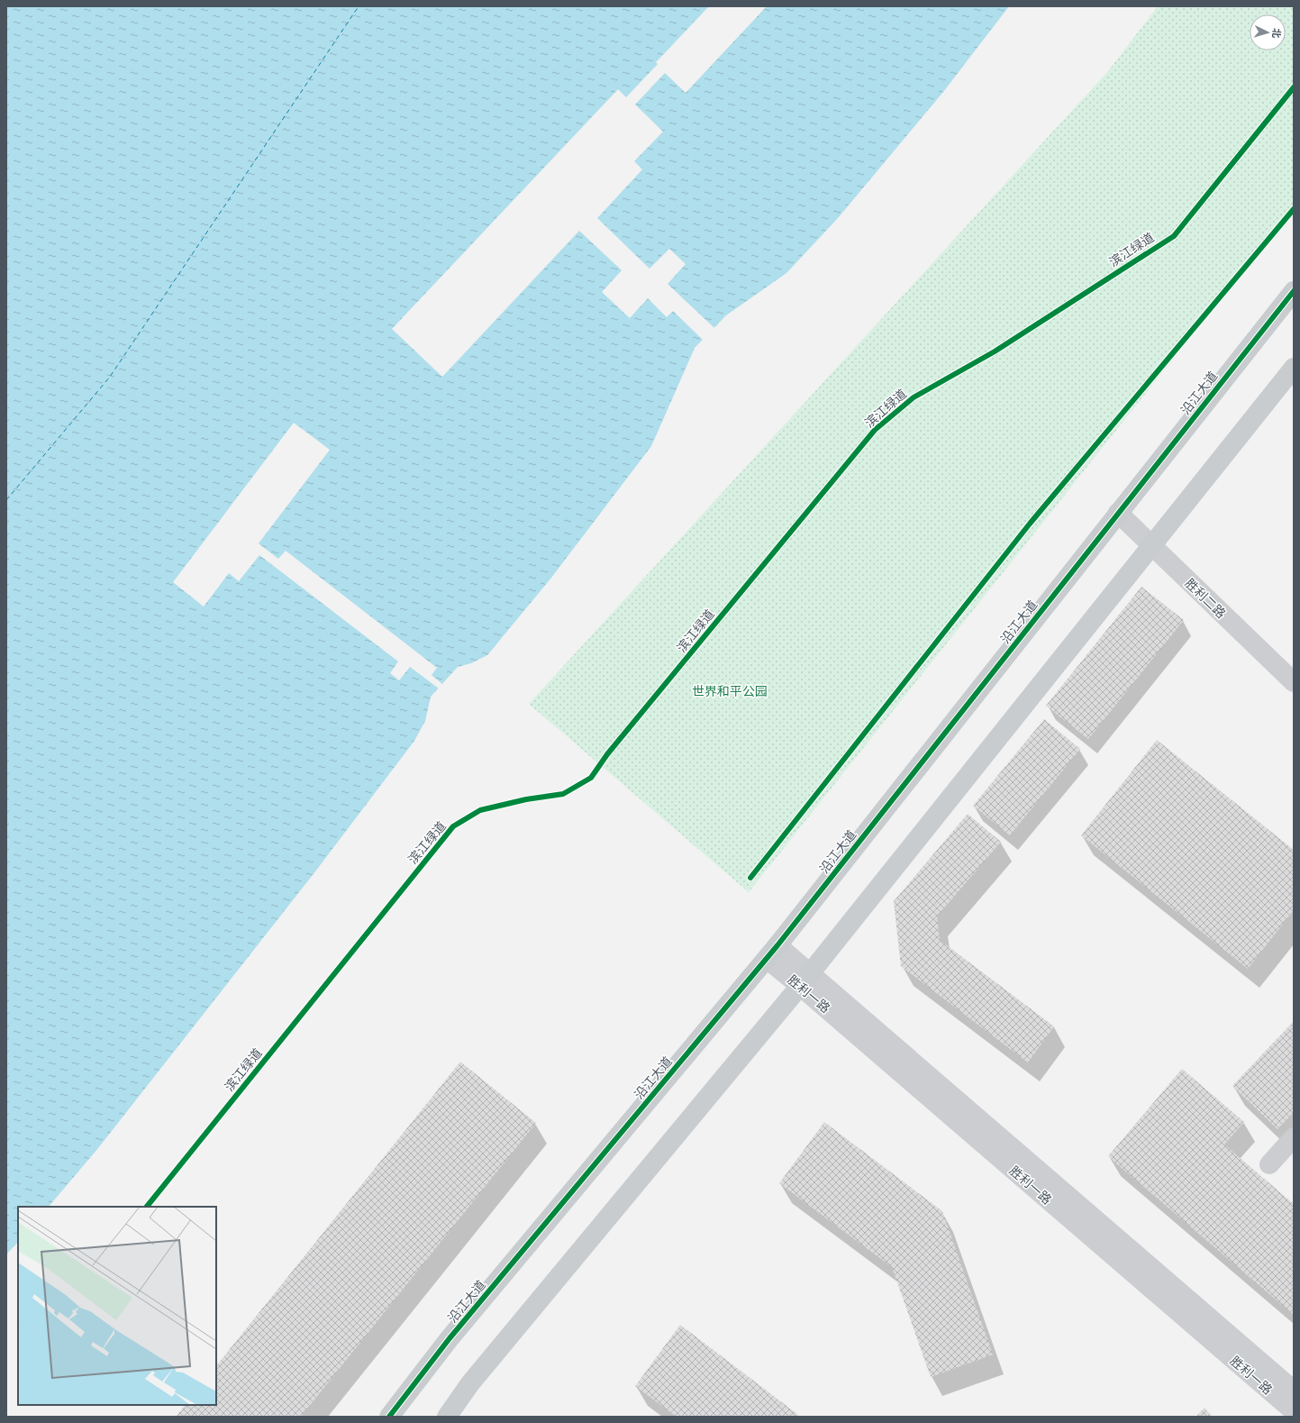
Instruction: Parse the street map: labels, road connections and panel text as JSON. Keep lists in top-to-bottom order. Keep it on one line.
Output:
{"streets":{"main road":["沿江大道"],"street":["胜利二路","胜利一路"],"cycle path":["滨江绿道"]},"crossings":[["沿江大道","胜利二路"],["沿江大道","胜利一路"]],"parks":["世界和平公园"],"north":"right"}
